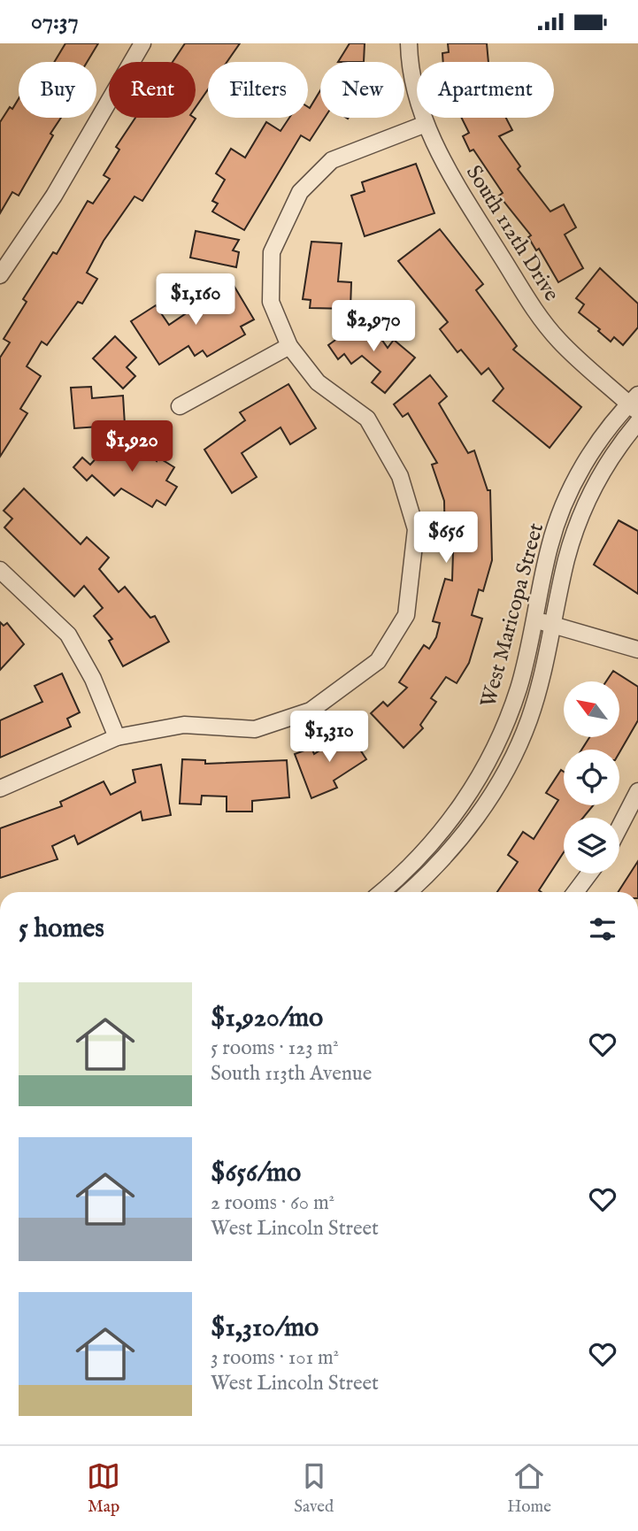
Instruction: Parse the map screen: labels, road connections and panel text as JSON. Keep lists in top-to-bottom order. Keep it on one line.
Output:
{"streets":{"street":["South 112th Drive","West Maricopa Street"]},"crossings":[["South 112th Drive","West Maricopa Street"]],"north":"top left","page":{"status":"07:37","chip":["Buy","Rent","Filters","New","Apartment"],"price":["$1,160","$2,970","$1,920","$656","$1,310"],"heading":"5 homes","list":[{"name":"$1,920/mo","note":"5 rooms · 123 m² · South 113th Avenue"},{"name":"$656/mo","note":"2 rooms · 60 m² · West Lincoln Street"},{"name":"$1,310/mo","note":"3 rooms · 101 m² · West Lincoln Street"}],"tabs":["Map","Saved","Home"]}}
